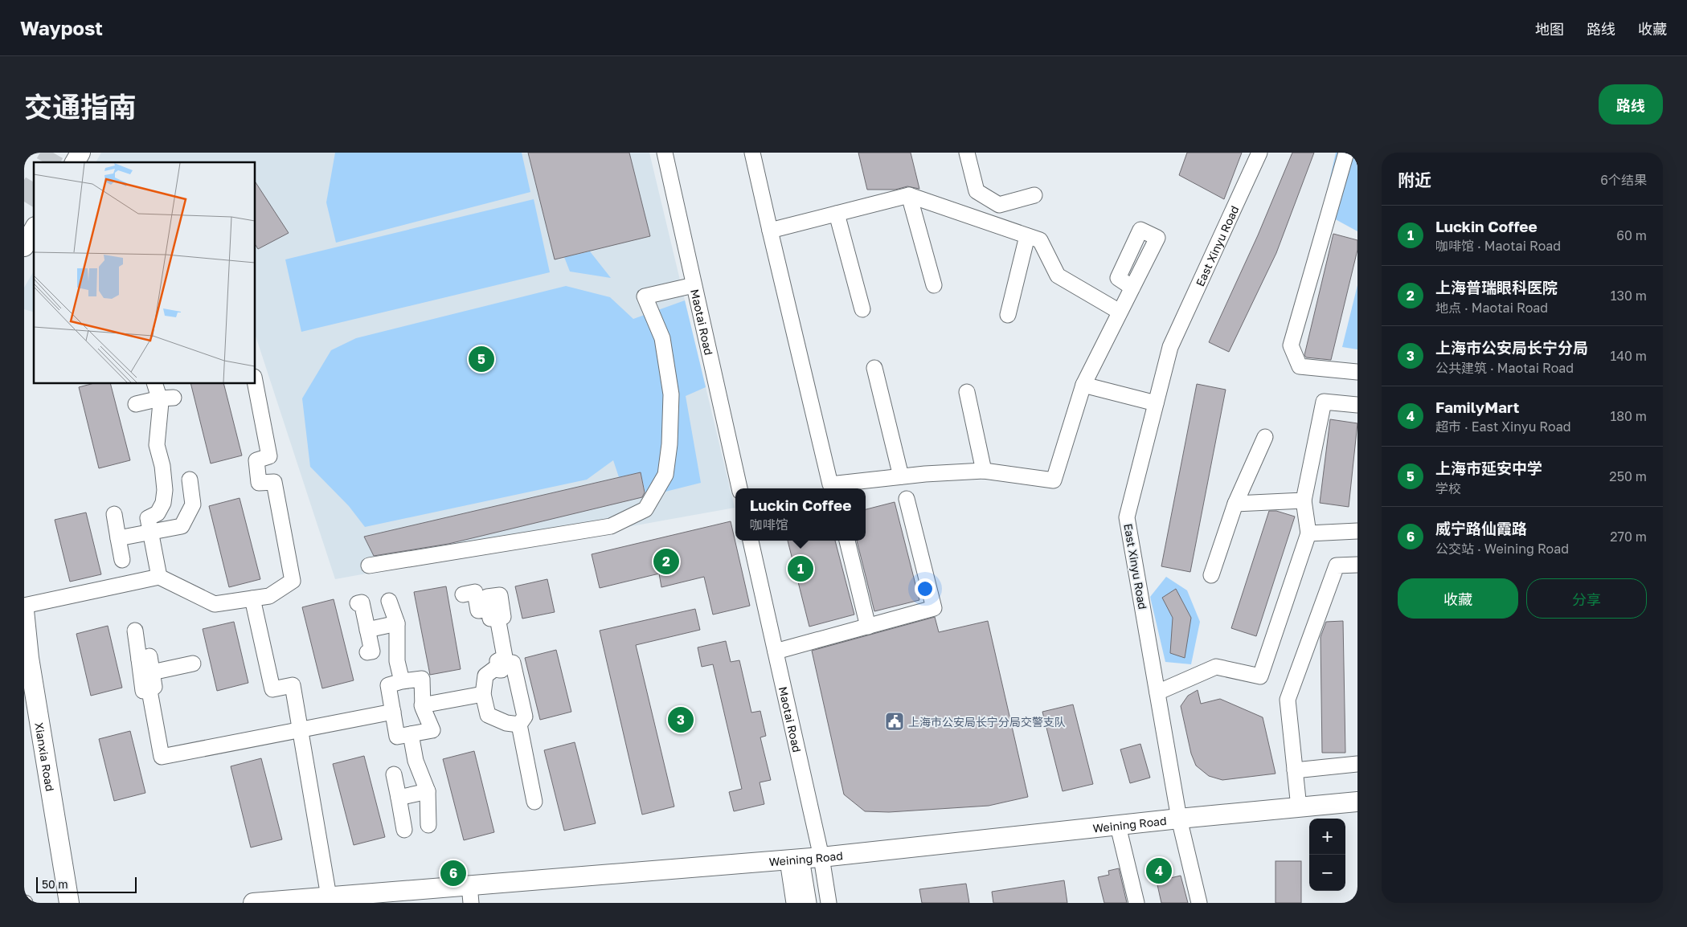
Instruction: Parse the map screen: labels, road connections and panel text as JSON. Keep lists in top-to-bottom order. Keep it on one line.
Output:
{"streets":{"main road":["Xianxia Road","Weining Road"],"street":["East Xinyu Road","Maotai Road"]},"crossings":[["East Xinyu Road","Weining Road"],["Maotai Road","Weining Road"]],"places":{"public building":["上海市公安局长宁分局交警支队"]},"scale_bar":"50 m","page":{"header":"Waypost","nav":["地图","路线","收藏"],"title":"交通指南","buttons":["路线",["收藏","分享"]],"heading":["附近","6个结果"],"list":[{"mark":"1","name":"Luckin Coffee","note":"咖啡馆 · Maotai Road","value":"60 m"},{"mark":"2","name":"上海普瑞眼科医院","note":"地点 · Maotai Road","value":"130 m"},{"mark":"3","name":"上海市公安局长宁分局","note":"公共建筑 · Maotai Road","value":"140 m"},{"mark":"4","name":"FamilyMart","note":"超市 · East Xinyu Road","value":"180 m"},{"mark":"5","name":"上海市延安中学","note":"学校","value":"250 m"},{"mark":"6","name":"威宁路仙霞路","note":"公交站 · Weining Road","value":"270 m"}],"pins":["5","2","1","3","4","6"],"popup":["Luckin Coffee","咖啡馆"],"map_buttons":["+","−"],"scale":"50 m"}}
